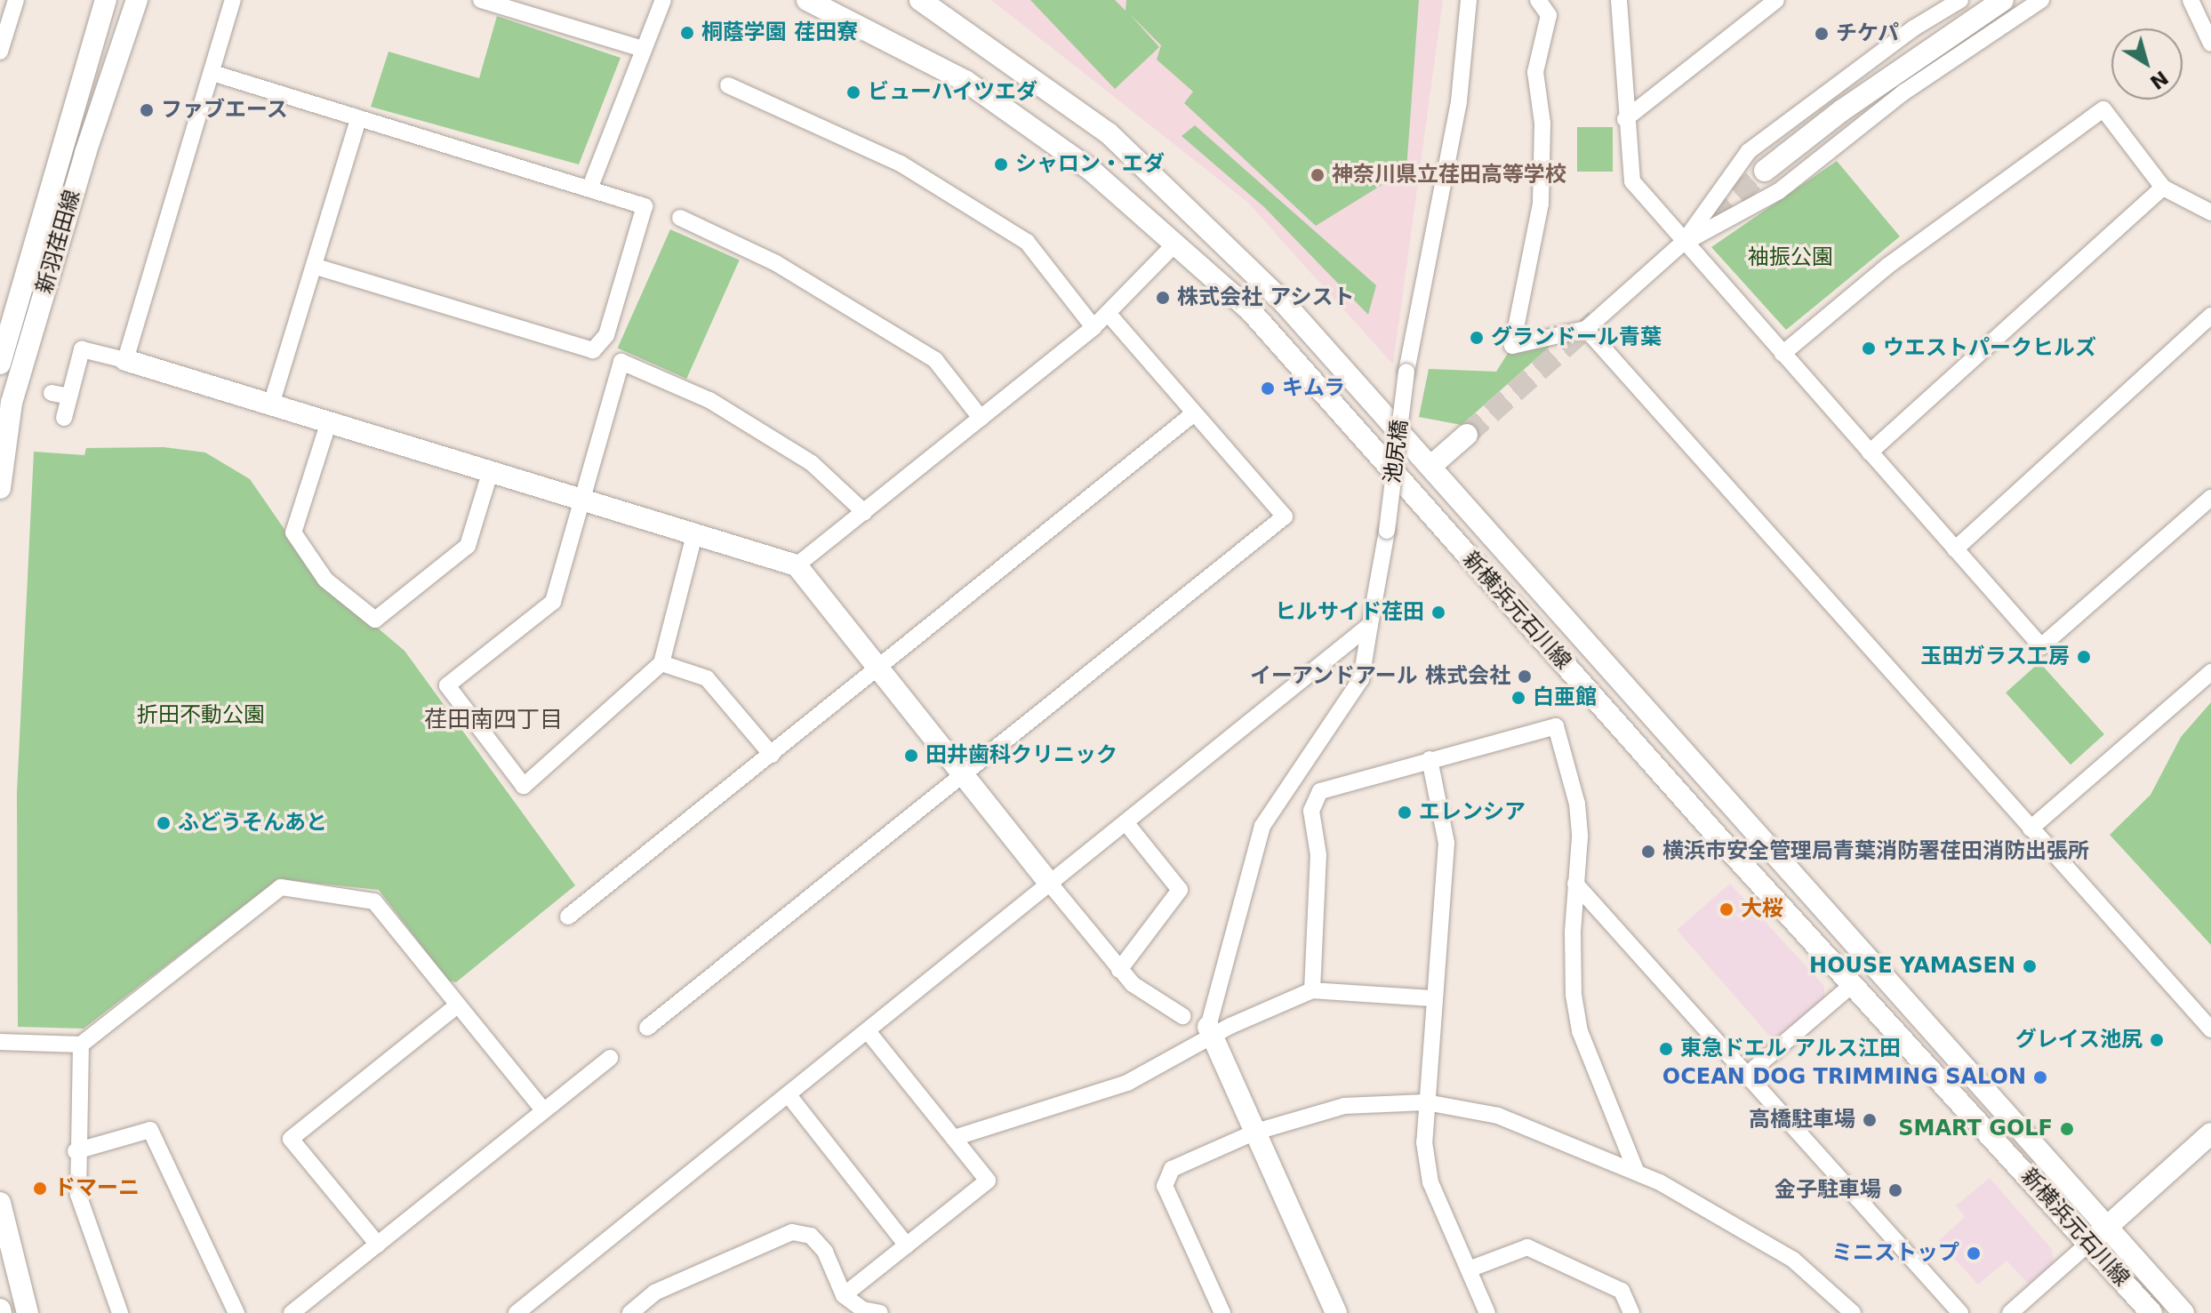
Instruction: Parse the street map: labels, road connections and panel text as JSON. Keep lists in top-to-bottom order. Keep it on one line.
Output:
{"streets":{"street":["新羽荏田線","池尻橋","新横浜元石川線"]},"districts":["荏田南四丁目"],"parks":["袖振公園","折田不動公園"],"places":["桐蔭学園 荏田寮","チケパ","ビューハイツエダ","ファブエース","シャロン・エダ","神奈川県立荏田高等学校","株式会社 アシスト","グランドール青葉","ウエストパークヒルズ","キムラ","ヒルサイド荏田","玉田ガラス工房","イーアンドアール 株式会社","白亜館","田井歯科クリニック","エレンシア","ふどうそんあと","横浜市安全管理局青葉消防署荏田消防出張所","大桜","HOUSE YAMASEN","グレイス池尻","東急ドエル アルス江田","OCEAN DOG TRIMMING SALON","高橋駐車場","SMART GOLF","ドマーニ","金子駐車場","ミニストップ"],"north":"bottom right"}
